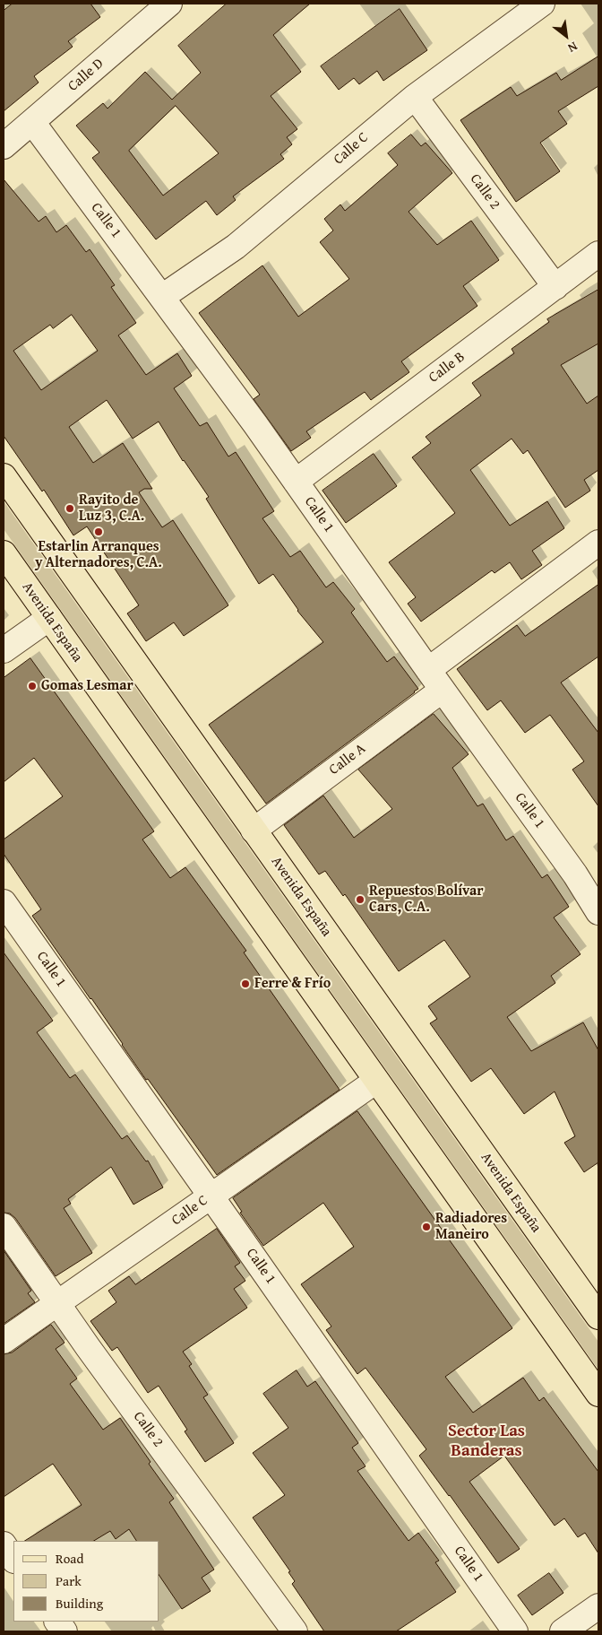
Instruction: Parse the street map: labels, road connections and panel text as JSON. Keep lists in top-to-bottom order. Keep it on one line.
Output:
{"streets":{"main road":["Avenida España"],"street":["Calle D","Calle C","Calle 2","Calle 1","Calle B","Calle A"]},"crossings":[["Calle D","Calle 1"],["Calle C","Calle 2"],["Calle C","Calle 1"],["Calle C","Avenida España"],["Calle 2","Calle B"],["Calle 1","Calle B"],["Calle 1","Calle A"],["Avenida España","Calle A"]],"districts":["Sector Las Banderas"],"places":["Rayito de Luz 3, C.A.","Estarlin Arranques y Alternadores, C.A.","Gomas Lesmar","Repuestos Bolívar Cars, C.A.","Ferre & Frío","Radiadores Maneiro"],"legend":["Road","Park","Building"],"north":"bottom right"}
